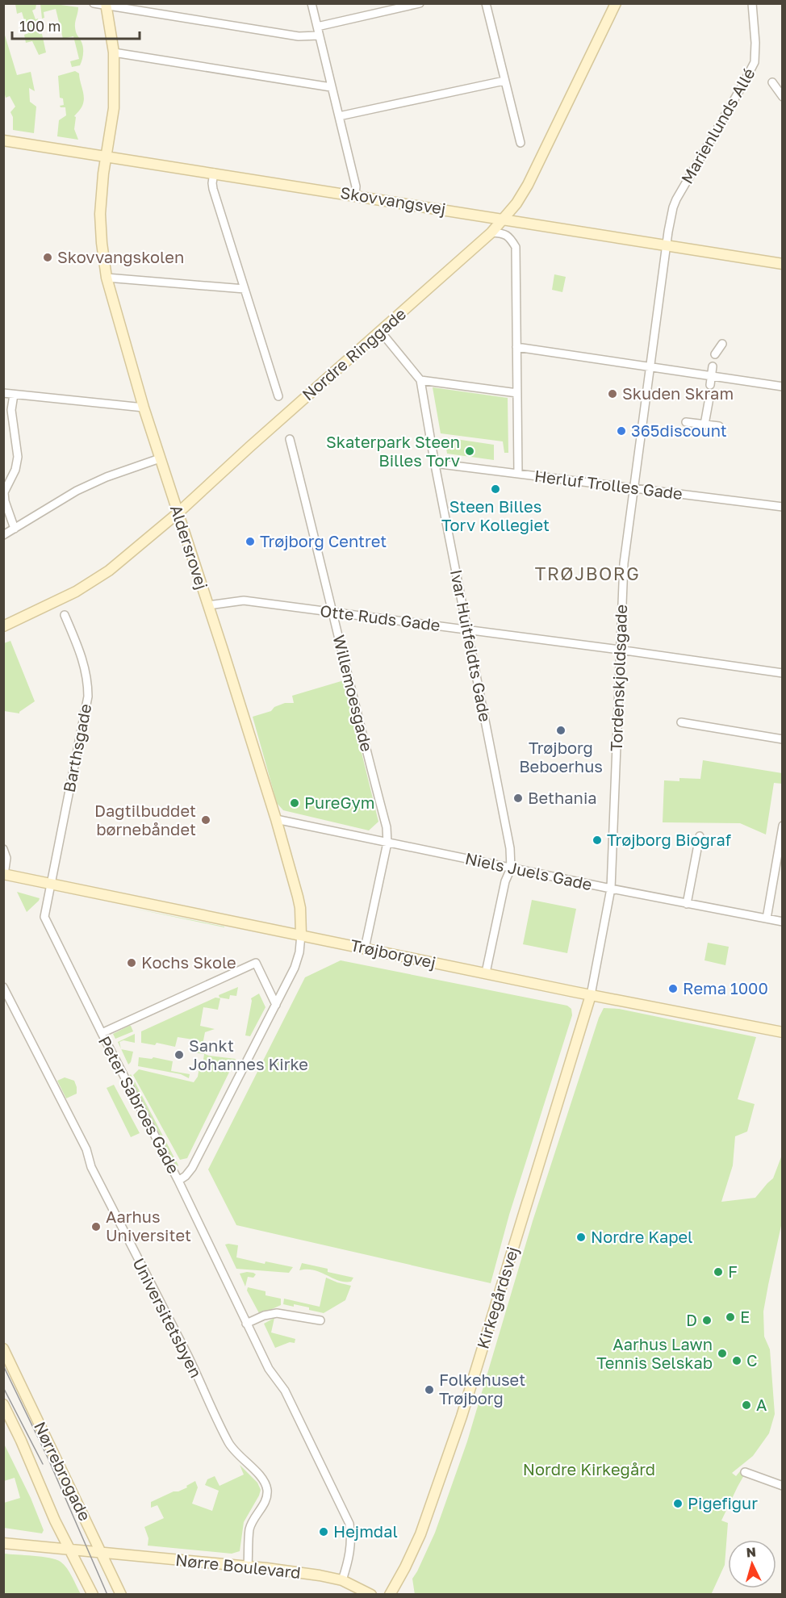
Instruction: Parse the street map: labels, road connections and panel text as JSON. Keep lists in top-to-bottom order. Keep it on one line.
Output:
{"streets":{"street":["Marienlunds Allé","Skovvangsvej","Nordre Ringgade","Herluf Trolles Gade","Aldersrovej","Otte Ruds Gade","Ivar Huitfeldts Gade","Tordenskjoldsgade","Willemoesgade","Barthsgade","Niels Juels Gade","Trøjborgvej","Peter Sabroes Gade","Kirkegårdsvej","Universitetsbyen","Nørrebrogade","Nørre Boulevard"]},"crossings":[["Marienlunds Allé","Skovvangsvej"],["Marienlunds Allé","Tordenskjoldsgade"],["Skovvangsvej","Nordre Ringgade"],["Skovvangsvej","Aldersrovej"],["Skovvangsvej","Tordenskjoldsgade"],["Nordre Ringgade","Aldersrovej"],["Nordre Ringgade","Ivar Huitfeldts Gade"],["Herluf Trolles Gade","Ivar Huitfeldts Gade"],["Herluf Trolles Gade","Tordenskjoldsgade"],["Aldersrovej","Otte Ruds Gade"],["Aldersrovej","Niels Juels Gade"],["Aldersrovej","Trøjborgvej"],["Otte Ruds Gade","Ivar Huitfeldts Gade"],["Otte Ruds Gade","Tordenskjoldsgade"],["Otte Ruds Gade","Willemoesgade"],["Ivar Huitfeldts Gade","Niels Juels Gade"],["Ivar Huitfeldts Gade","Trøjborgvej"],["Tordenskjoldsgade","Niels Juels Gade"],["Tordenskjoldsgade","Trøjborgvej"],["Tordenskjoldsgade","Kirkegårdsvej"],["Willemoesgade","Niels Juels Gade"],["Willemoesgade","Trøjborgvej"],["Barthsgade","Trøjborgvej"],["Barthsgade","Peter Sabroes Gade"],["Trøjborgvej","Peter Sabroes Gade"],["Trøjborgvej","Kirkegårdsvej"],["Peter Sabroes Gade","Nørre Boulevard"],["Universitetsbyen","Nørre Boulevard"],["Nørrebrogade","Nørre Boulevard"]],"districts":["TRØJBORG"],"parks":["Nordre Kirkegård"],"places":["Skovvangskolen","Skuden Skram","365discount","Skaterpark Steen Billes Torv","Steen Billes Torv Kollegiet","Trøjborg Centret","Trøjborg Beboerhus","Bethania","PureGym","Dagtilbuddet børnebåndet","Trøjborg Biograf","Kochs Skole","Rema 1000","Sankt Johannes Kirke","Aarhus Universitet","Nordre Kapel","F","E","D","Aarhus Lawn Tennis Selskab","C","Folkehuset Trøjborg","A","Pigefigur","Hejmdal"],"scale_bar":"100 m","north":"top"}
